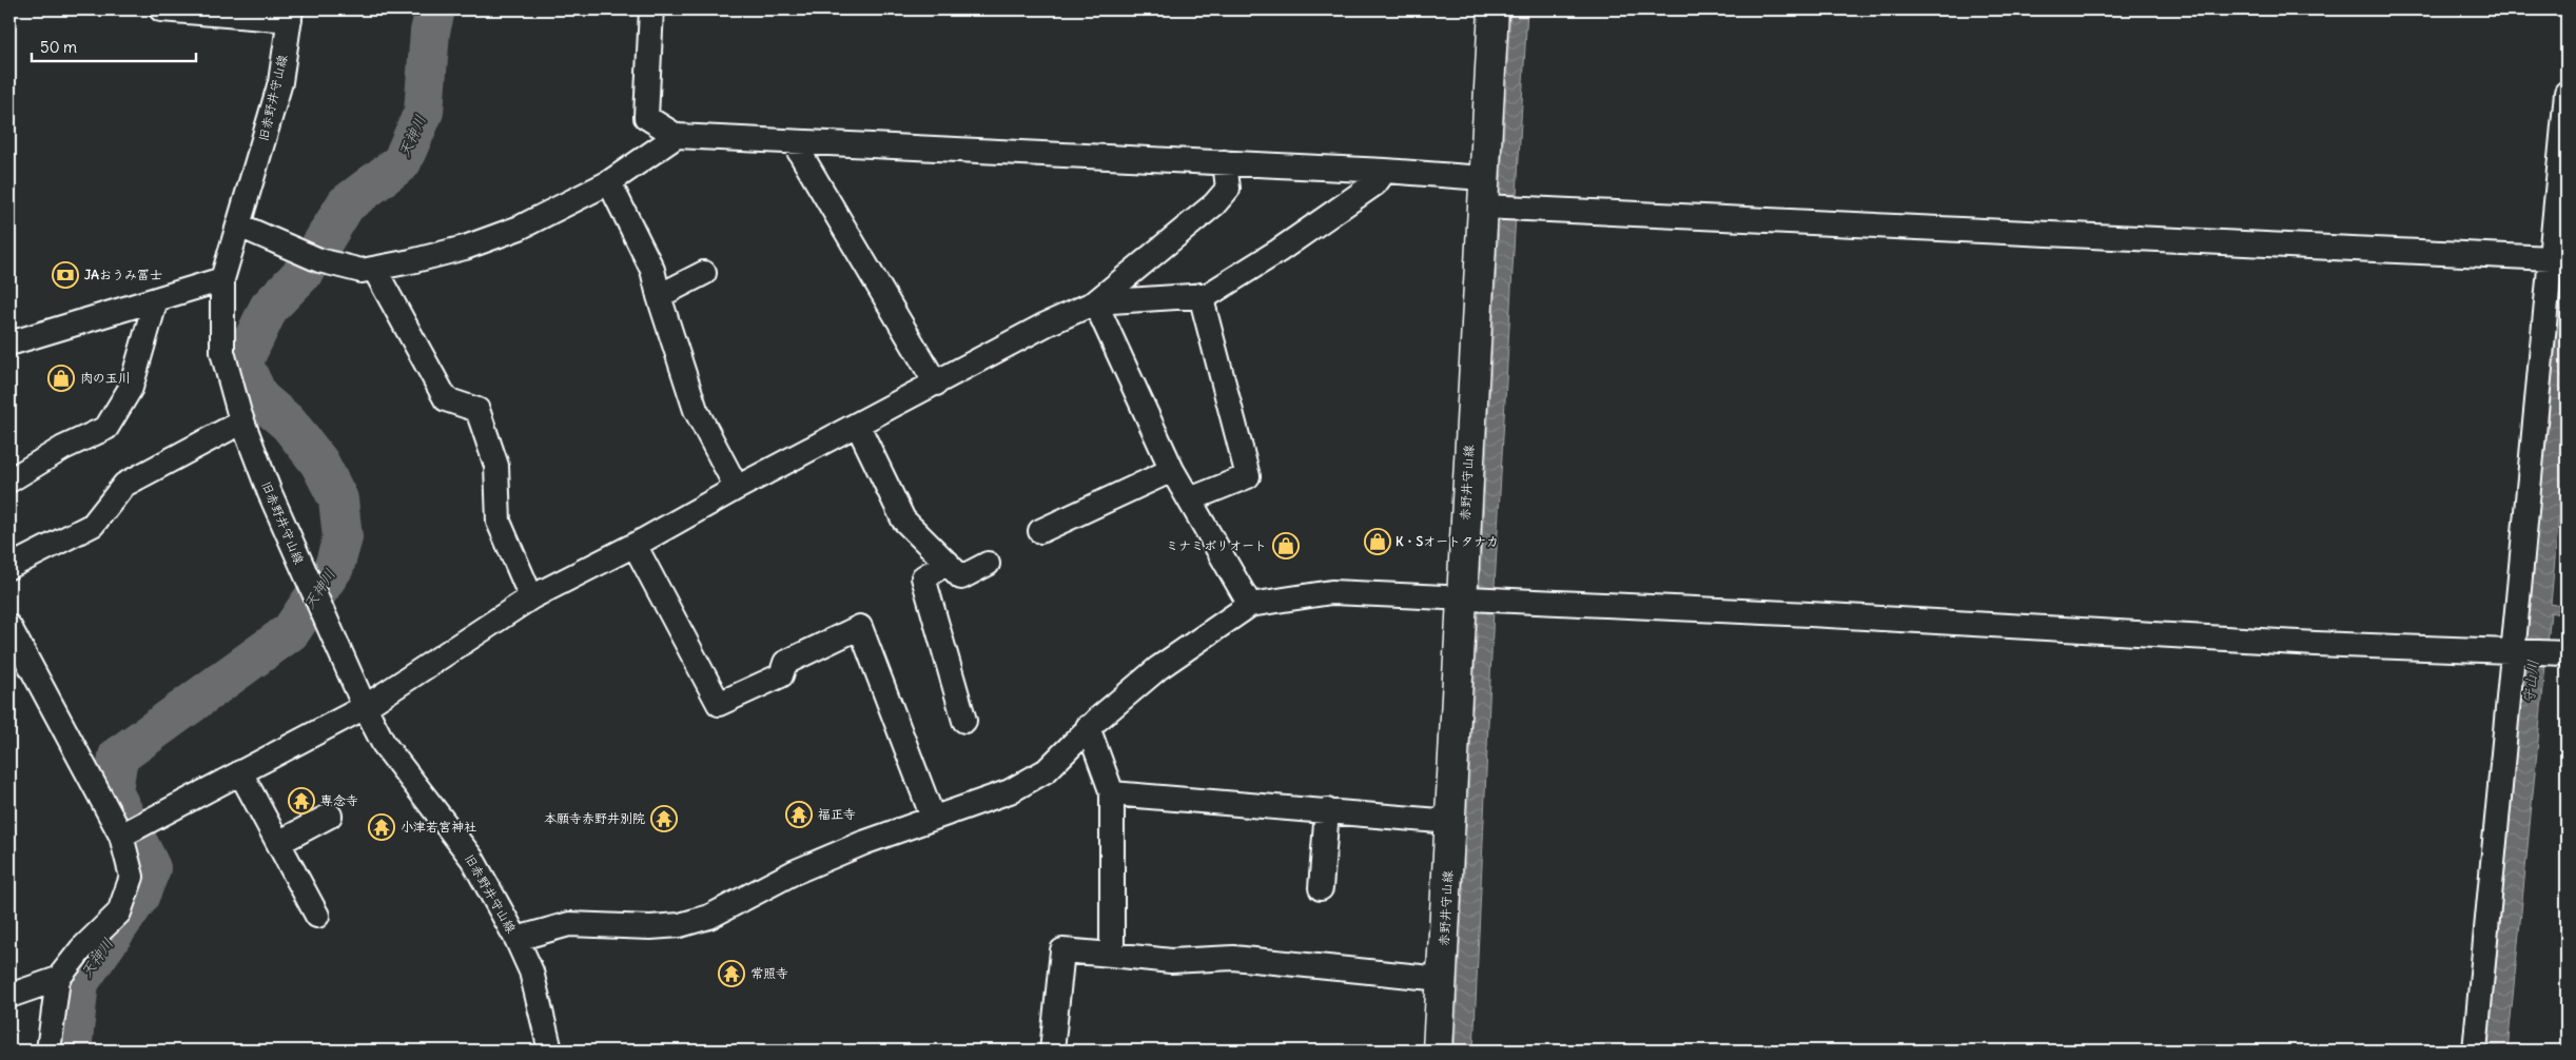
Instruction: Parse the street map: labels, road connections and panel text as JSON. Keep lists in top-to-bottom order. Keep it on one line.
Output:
{"streets":{"main road":["赤野井守山線"],"street":["旧赤野井守山線"]},"water":["天神川","守山川"],"places":{"bank":["JAおうみ冨士"],"shop":["肉の玉川","K・Sオートタナカ","ミナミボリオート"],"temple":["専念寺","福正寺","本願寺赤野井別院","小津若宮神社","常照寺"]},"scale_bar":"50 m"}
